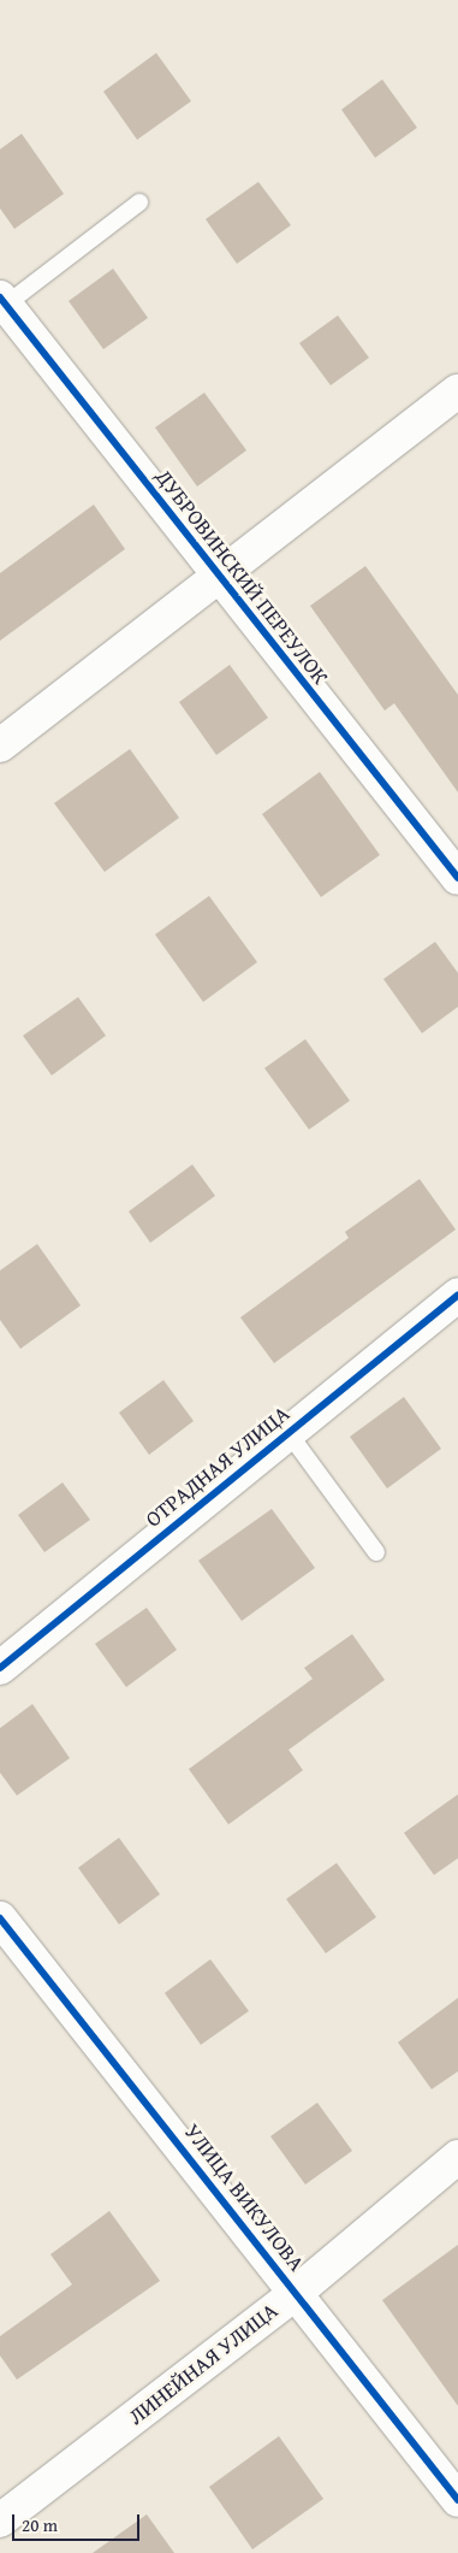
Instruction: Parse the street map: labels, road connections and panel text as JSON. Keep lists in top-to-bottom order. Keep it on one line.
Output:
{"streets":{"street":["ДУБРОВИНСКИЙ ПЕРЕУЛОК","ОТРАДНАЯ УЛИЦА","УЛИЦА ВИКУЛОВА","ЛИНЕЙНАЯ УЛИЦА"]},"crossings":[["УЛИЦА ВИКУЛОВА","ЛИНЕЙНАЯ УЛИЦА"]],"scale_bar":"20 m"}
